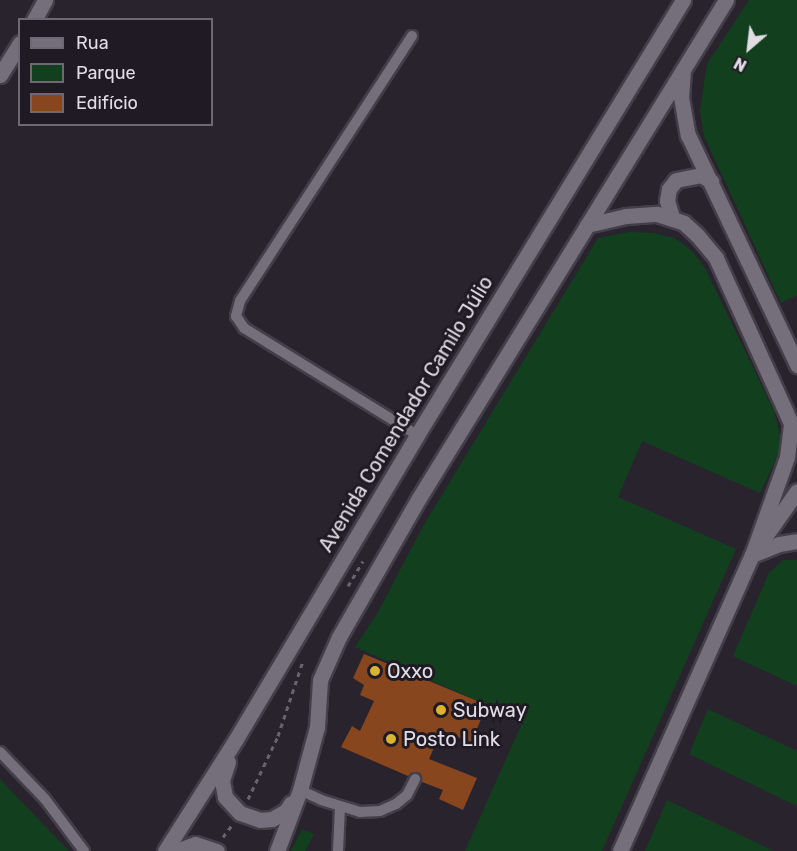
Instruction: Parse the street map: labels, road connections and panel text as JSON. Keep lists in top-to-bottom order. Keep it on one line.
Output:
{"streets":{"main road":["Avenida Comendador Camilo Júlio"]},"places":["Oxxo","Subway","Posto Link"],"legend":["Rua","Parque","Edifício"],"north":"bottom left"}
